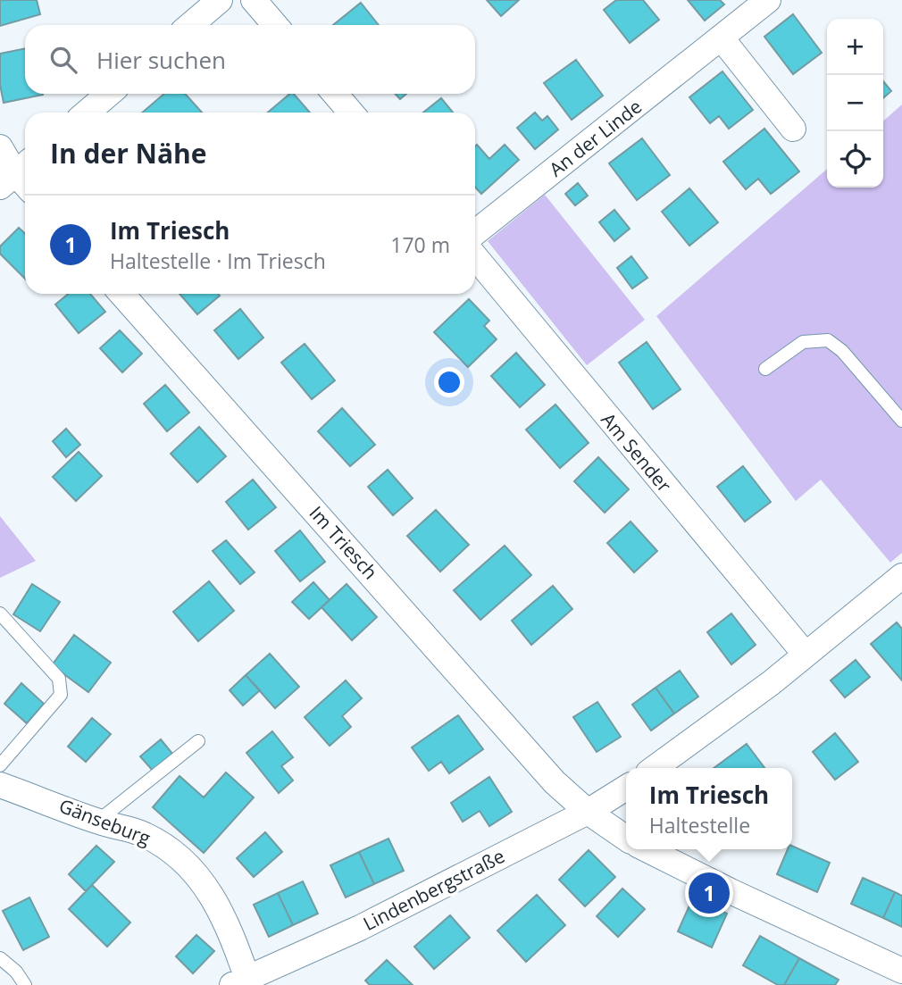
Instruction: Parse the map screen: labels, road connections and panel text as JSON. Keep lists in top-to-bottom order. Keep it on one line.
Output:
{"streets":{"street":["An der Linde","Am Sender","Im Triesch","Gänseburg","Lindenbergstraße"]},"crossings":[["Im Triesch","Lindenbergstraße"],["Gänseburg","Lindenbergstraße"]],"page":{"map_buttons":["+","−"],"search":"Hier suchen","heading":"In der Nähe","list":[{"mark":"1","name":"Im Triesch","note":"Haltestelle · Im Triesch","value":"170 m"}],"popup":["Im Triesch","Haltestelle"],"pins":"1"}}
